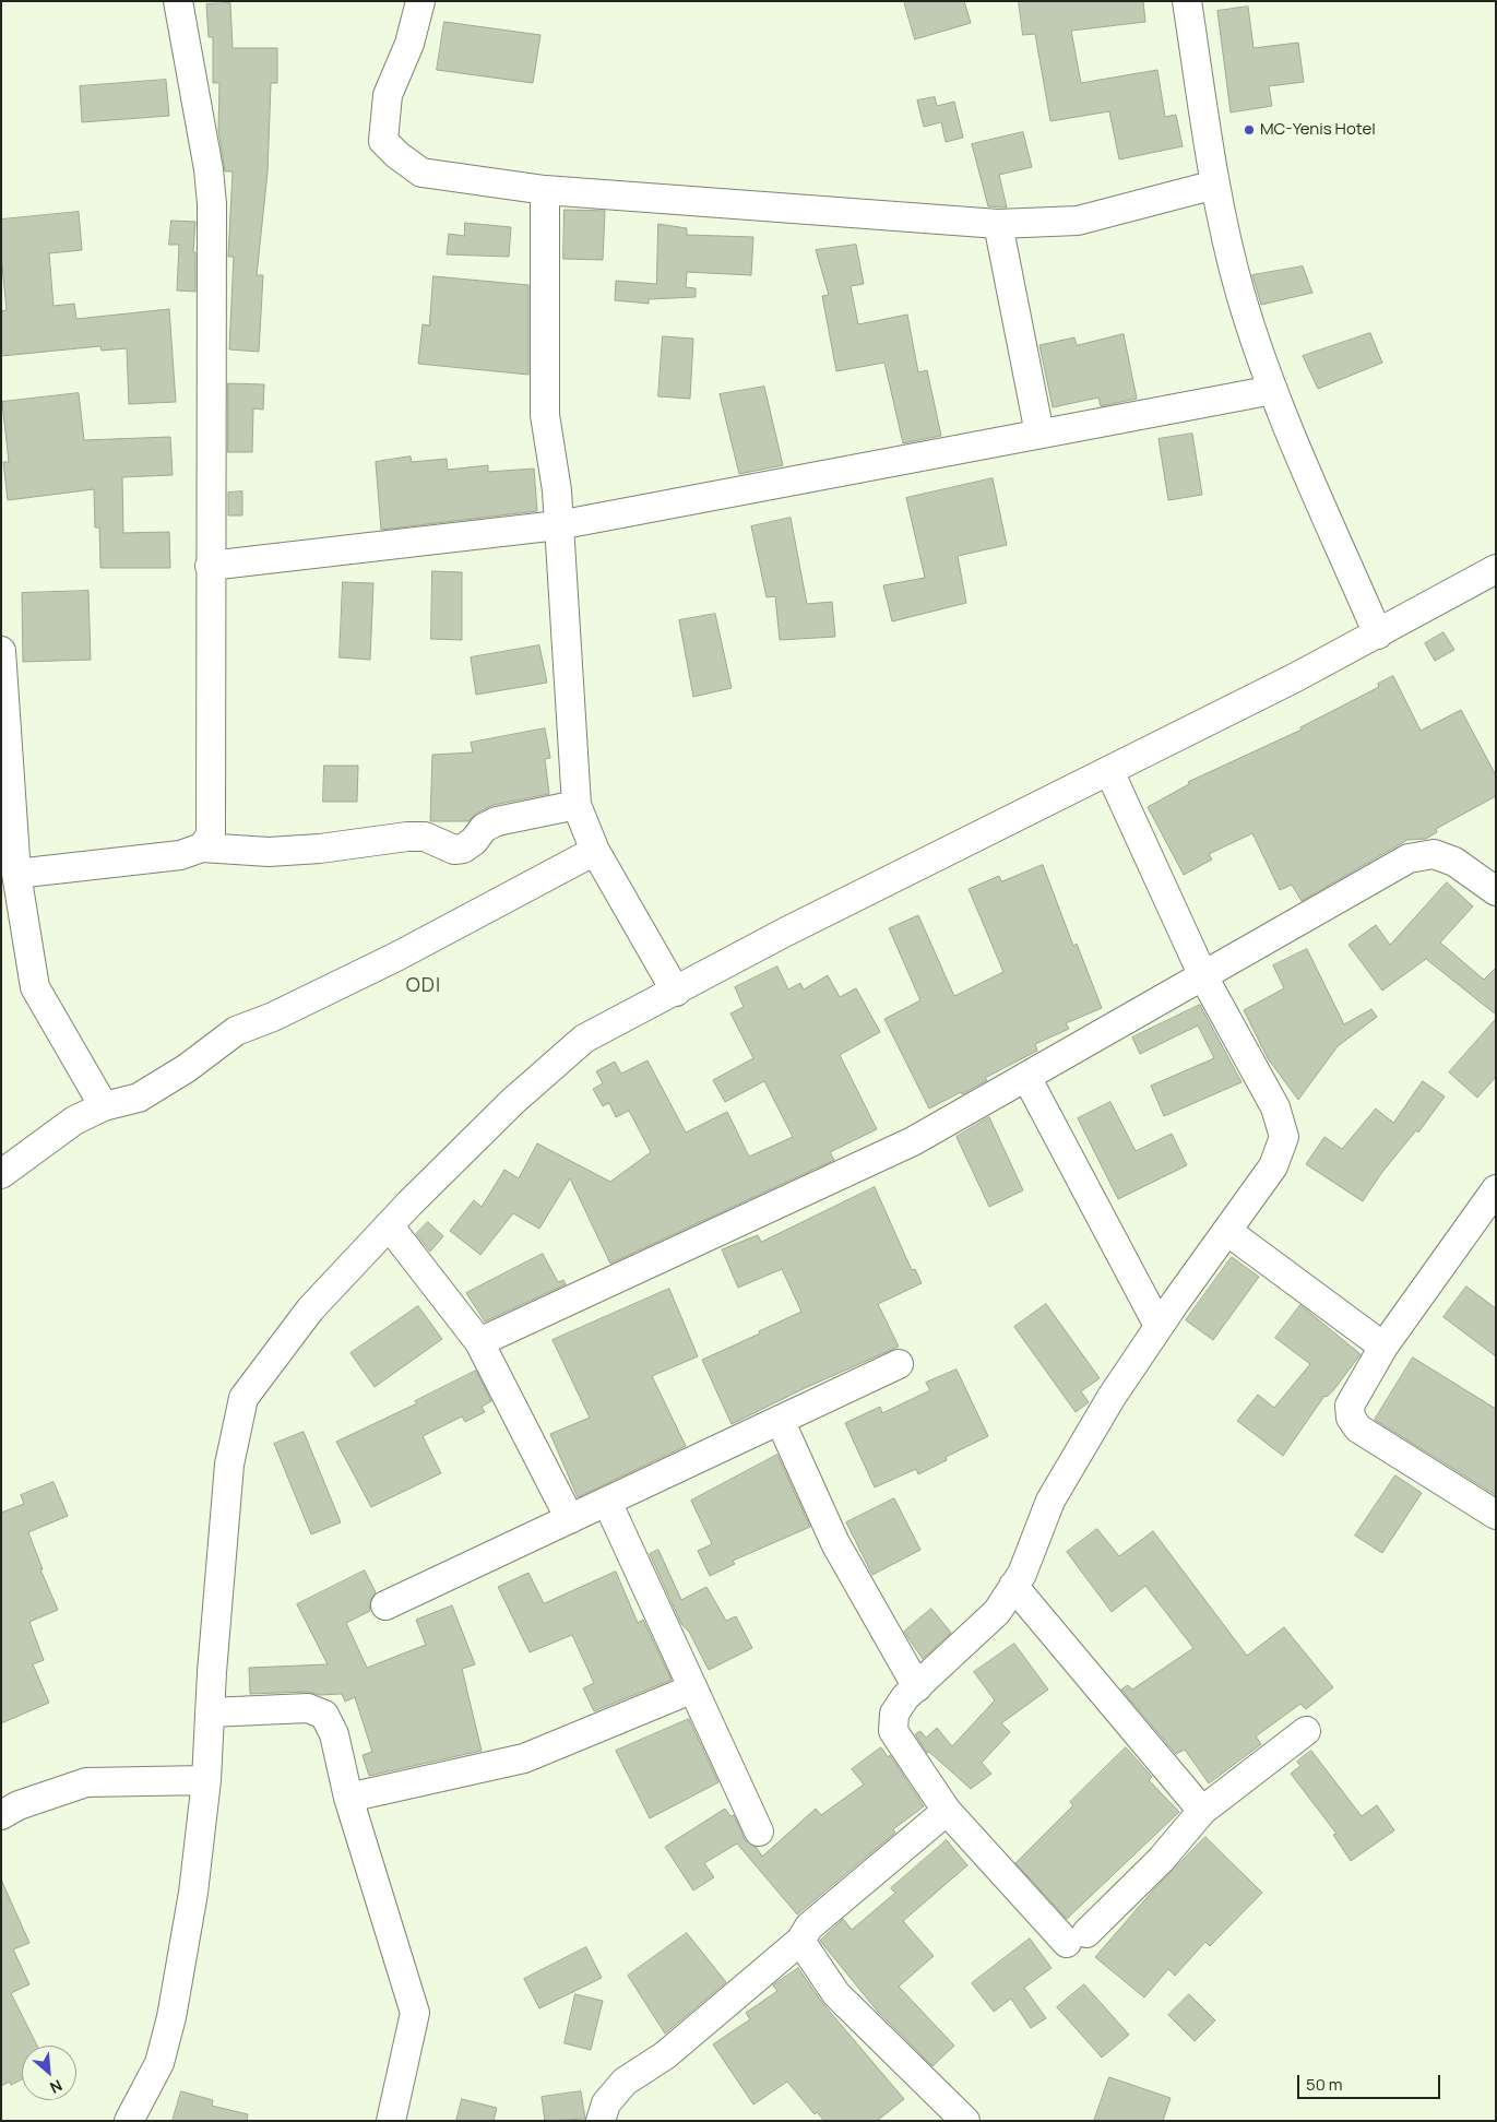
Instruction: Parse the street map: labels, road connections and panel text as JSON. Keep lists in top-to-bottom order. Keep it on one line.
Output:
{"districts":["ODI"],"places":["MC-Yenis Hotel"],"scale_bar":"50 m","north":"bottom right"}
